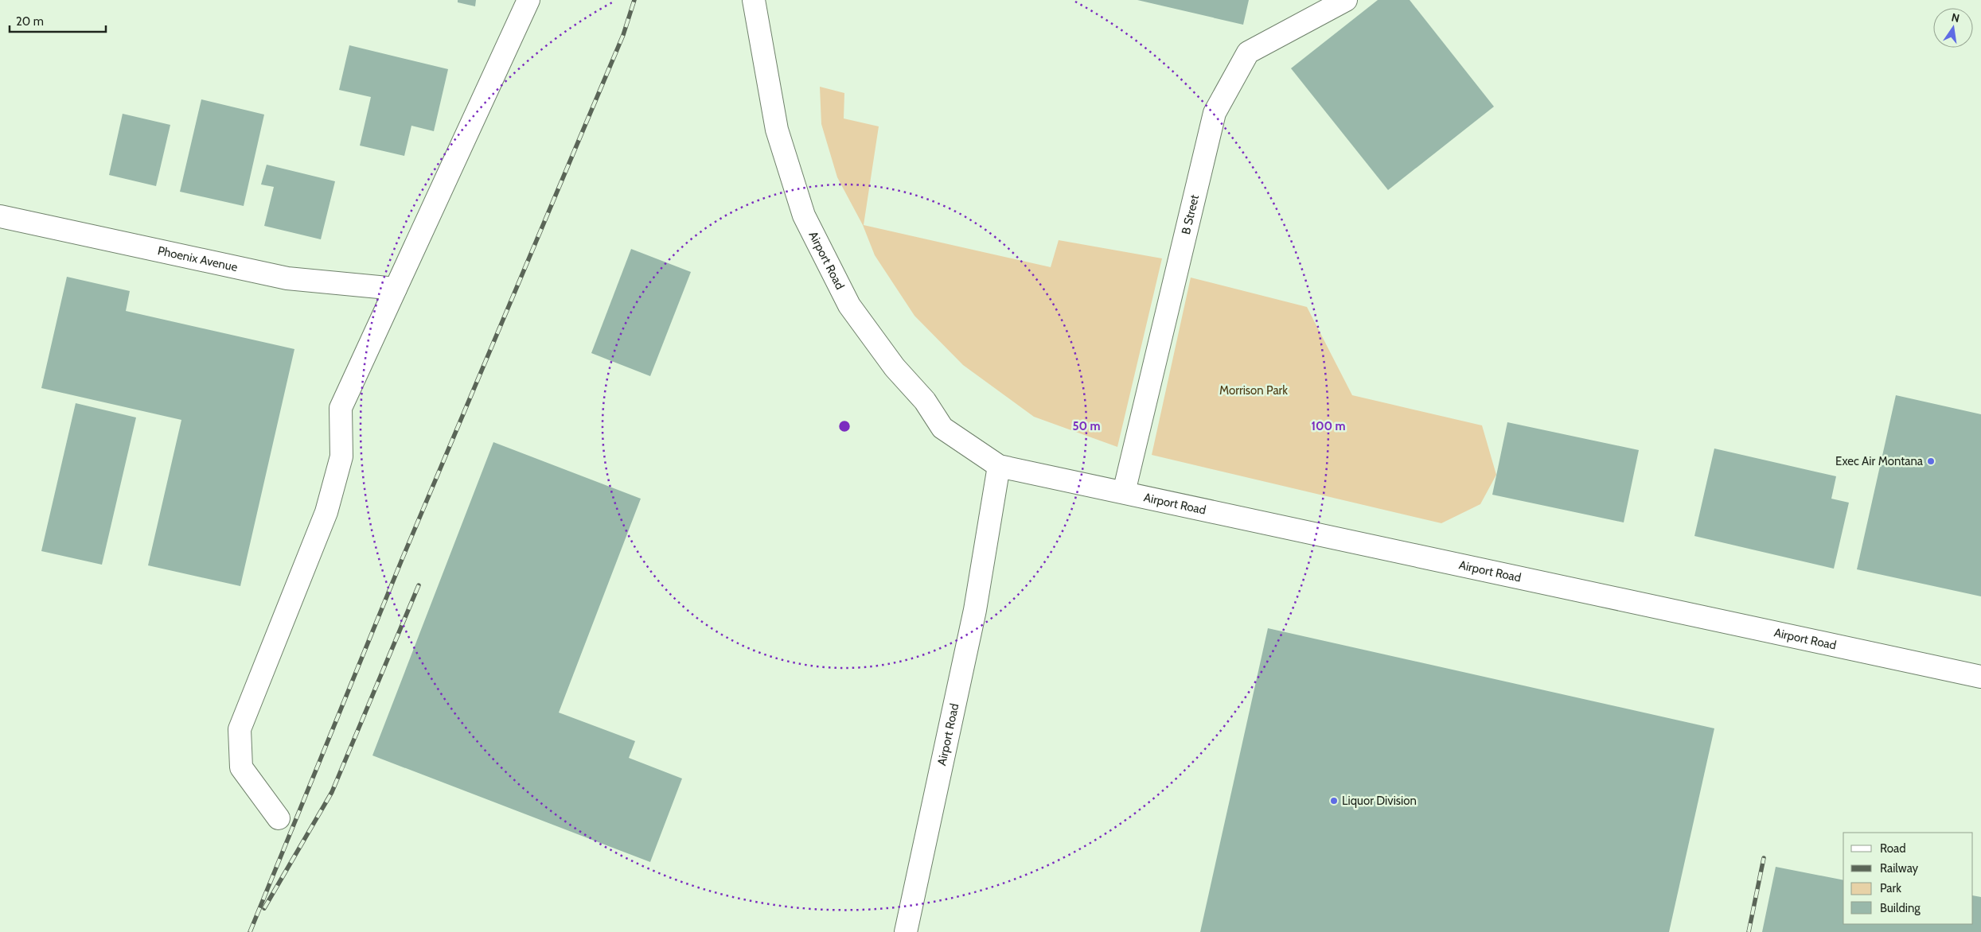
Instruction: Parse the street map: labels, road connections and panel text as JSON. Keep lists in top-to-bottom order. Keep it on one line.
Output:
{"streets":{"street":["B Street","Phoenix Avenue","Airport Road"]},"crossings":[["B Street","Airport Road"]],"parks":["Morrison Park"],"places":["Exec Air Montana","Liquor Division"],"legend":["Road","Railway","Park","Building"],"scale_bar":"20 m","north":"top","rings":["50 m","100 m"]}
